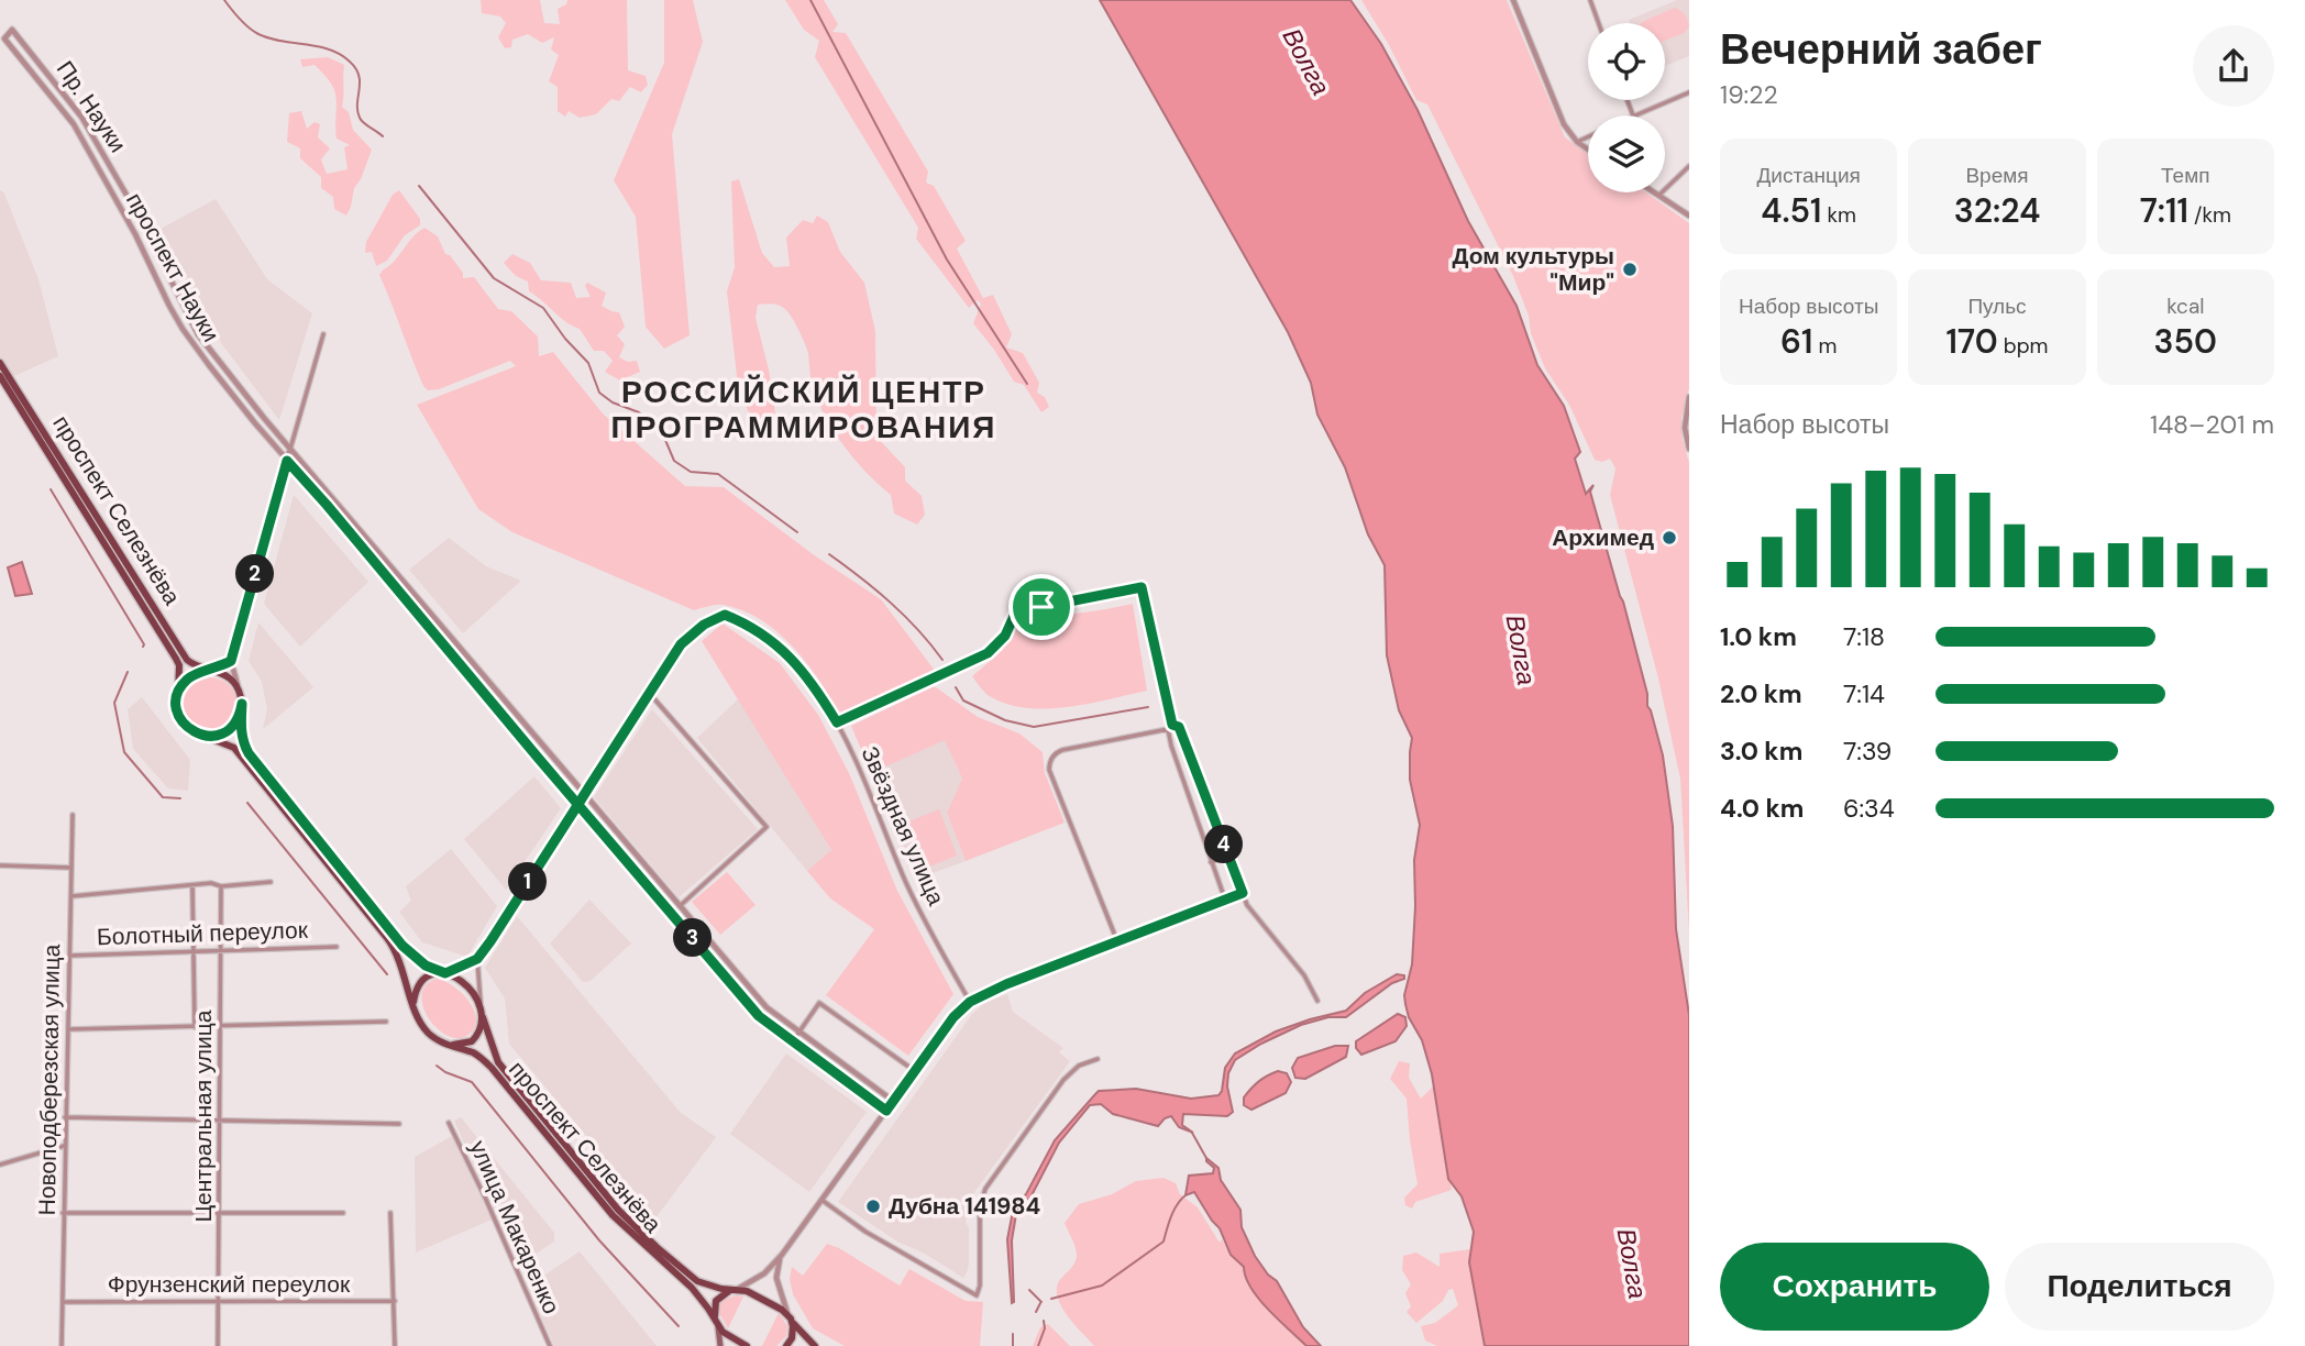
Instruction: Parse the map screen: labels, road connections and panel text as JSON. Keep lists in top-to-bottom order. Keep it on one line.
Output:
{"streets":{"main road":["проспект Селезнёва"],"street":["Пр. Науки","проспект Науки","Звёздная улица","Болотный переулок","Новоподберезская улица","Центральная улица","улица Макаренко","Фрунзенский переулок"]},"crossings":[["Пр. Науки","проспект Науки"],["Болотный переулок","Новоподберезская улица"],["Болотный переулок","Центральная улица"],["Новоподберезская улица","Фрунзенский переулок"],["Центральная улица","Фрунзенский переулок"]],"districts":["РОССИЙСКИЙ ЦЕНТР ПРОГРАММИРОВАНИЯ"],"water":["Волга"],"places":["Дом культуры \"Мир\"","Архимед","Дубна 141984"],"page":{"heading":["Вечерний забег","19:22"],"stats":[["Дистанция","4.51 km"],["Время","32:24"],["Темп","7:11 /km"],["Набор высоты","61 m"],["Пульс","170 bpm"],["kcal","350"]],"chart":["Набор высоты","148–201 m"],"pins":["2","4","1","3"],"list":[{"name":"1.0 km","note":"7:18"},{"name":"2.0 km","note":"7:14"},{"name":"3.0 km","note":"7:39"},{"name":"4.0 km","note":"6:34"}],"buttons":["Сохранить","Поделиться"]}}
